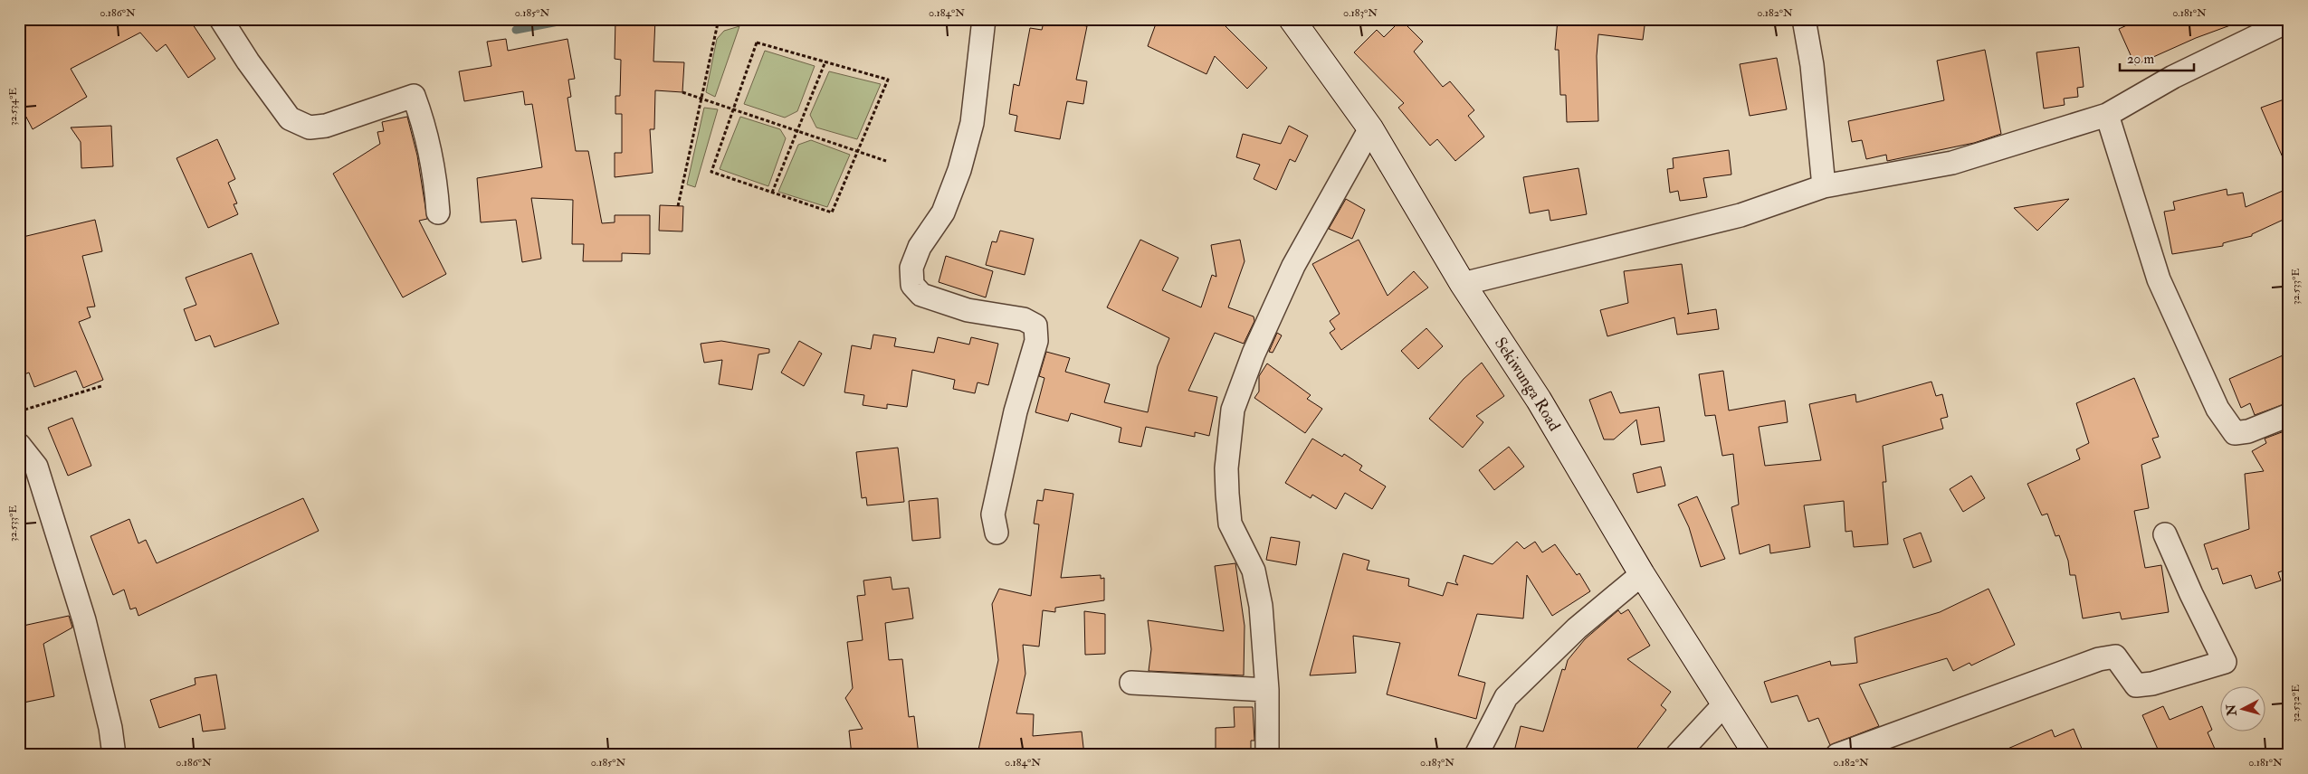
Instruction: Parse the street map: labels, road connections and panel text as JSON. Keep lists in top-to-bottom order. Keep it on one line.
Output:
{"streets":{"main road":["Sekiwunga Road"]},"scale_bar":"20 m","north":"left","coordinates":["0.186°N","0.185°N","0.184°N","0.183°N","0.182°N","0.181°N","32.534°E","32.533°E","32.532°E"]}
